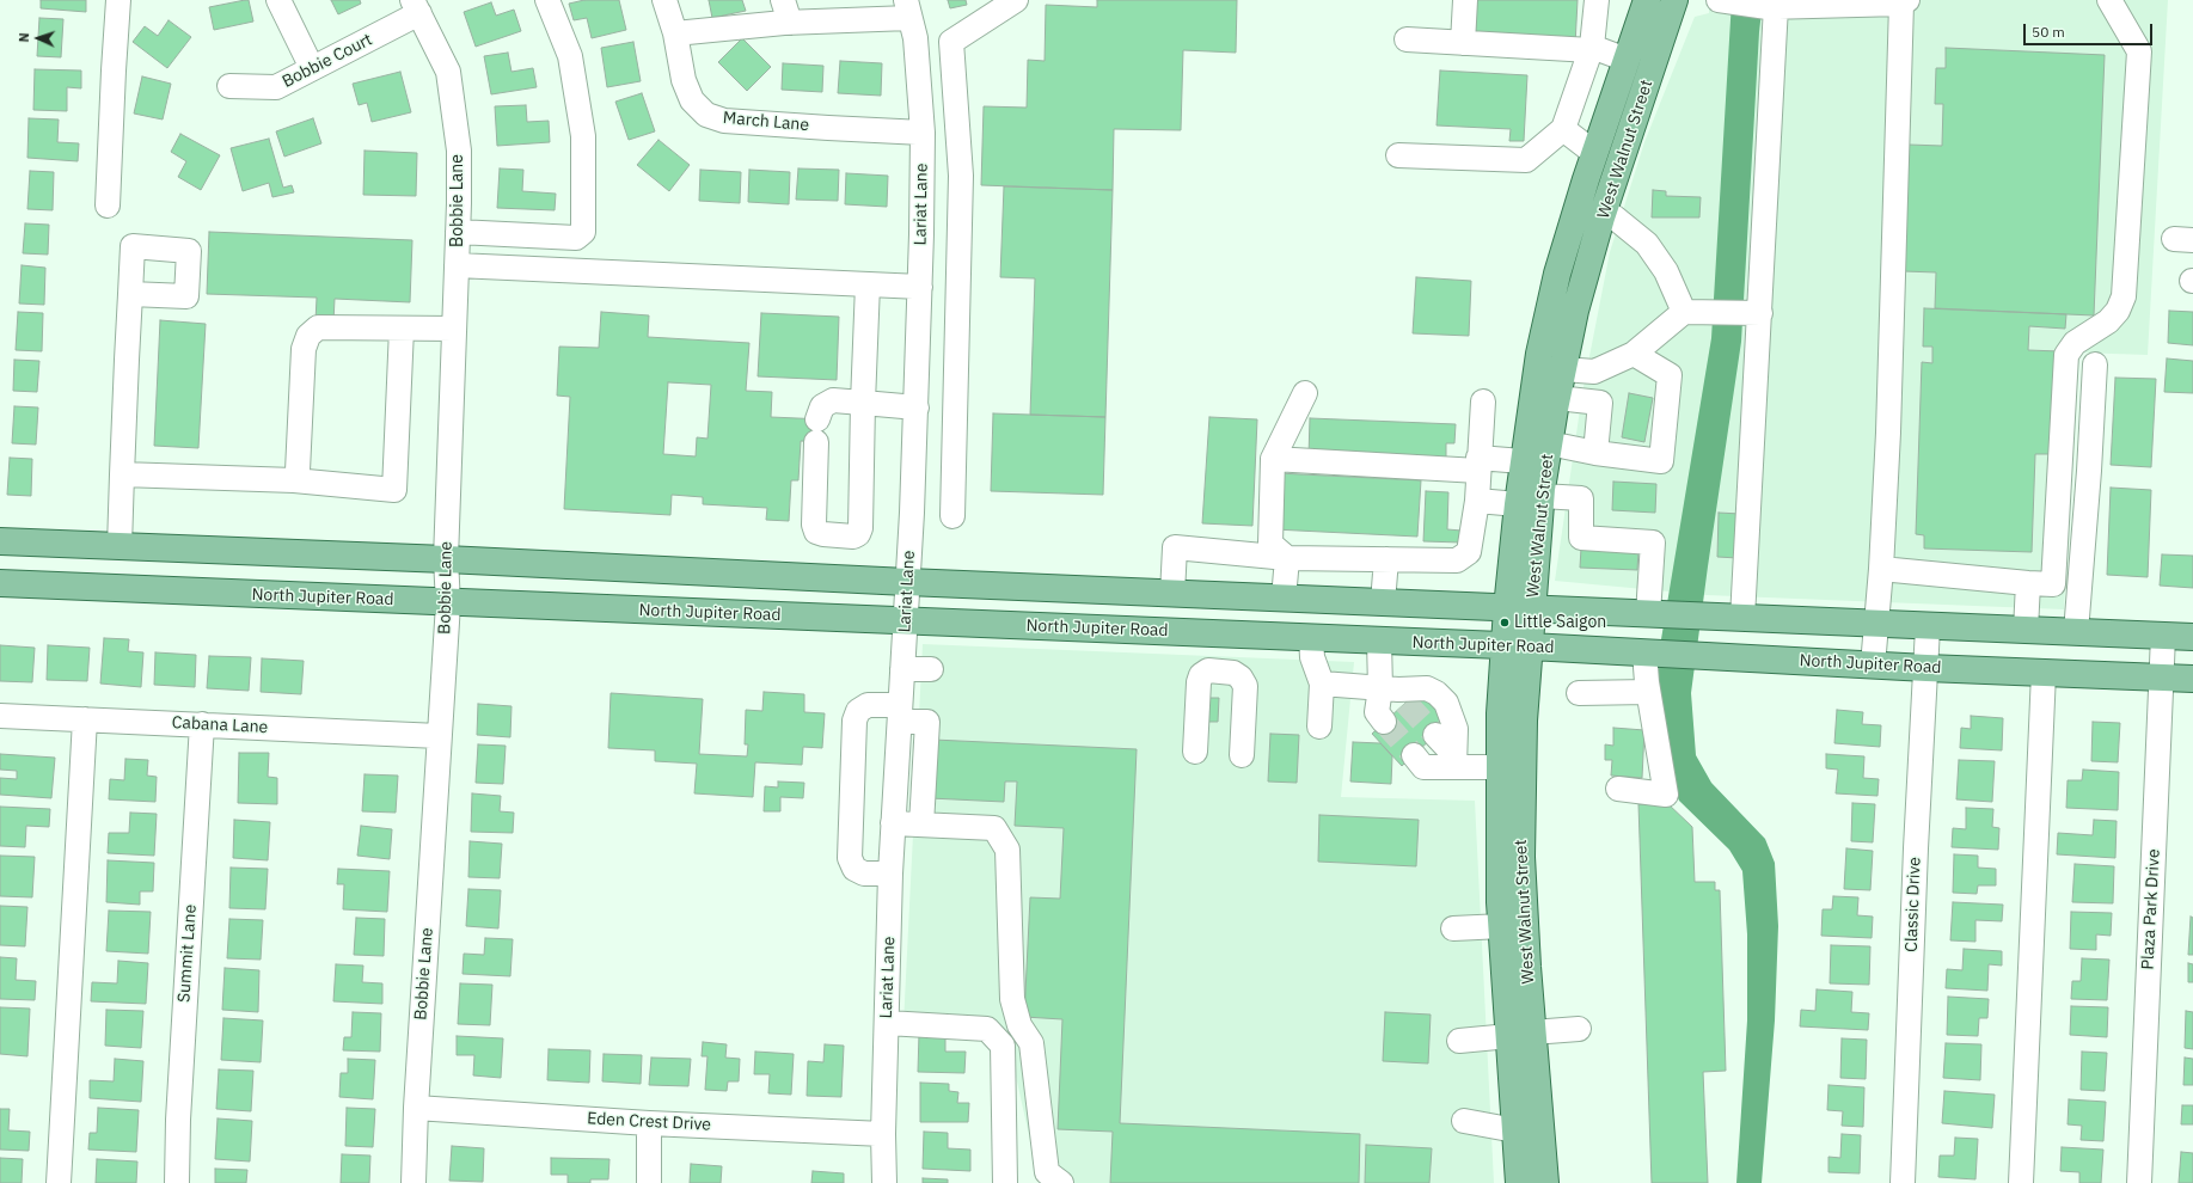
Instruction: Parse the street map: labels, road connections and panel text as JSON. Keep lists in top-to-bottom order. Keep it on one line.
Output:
{"streets":{"main road":["West Walnut Street","North Jupiter Road"],"street":["Bobbie Court","March Lane","Bobbie Lane","Lariat Lane","Cabana Lane","Classic Drive","Plaza Park Drive","Summit Lane","Eden Crest Drive"]},"crossings":[["Bobbie Court","Bobbie Lane"],["March Lane","Lariat Lane"],["West Walnut Street","North Jupiter Road"],["Bobbie Lane","North Jupiter Road"],["Bobbie Lane","Cabana Lane"],["Bobbie Lane","Eden Crest Drive"],["Lariat Lane","North Jupiter Road"],["Lariat Lane","Eden Crest Drive"],["North Jupiter Road","Classic Drive"],["North Jupiter Road","Plaza Park Drive"],["Cabana Lane","Summit Lane"]],"places":["Little Saigon"],"scale_bar":"50 m","north":"left"}
